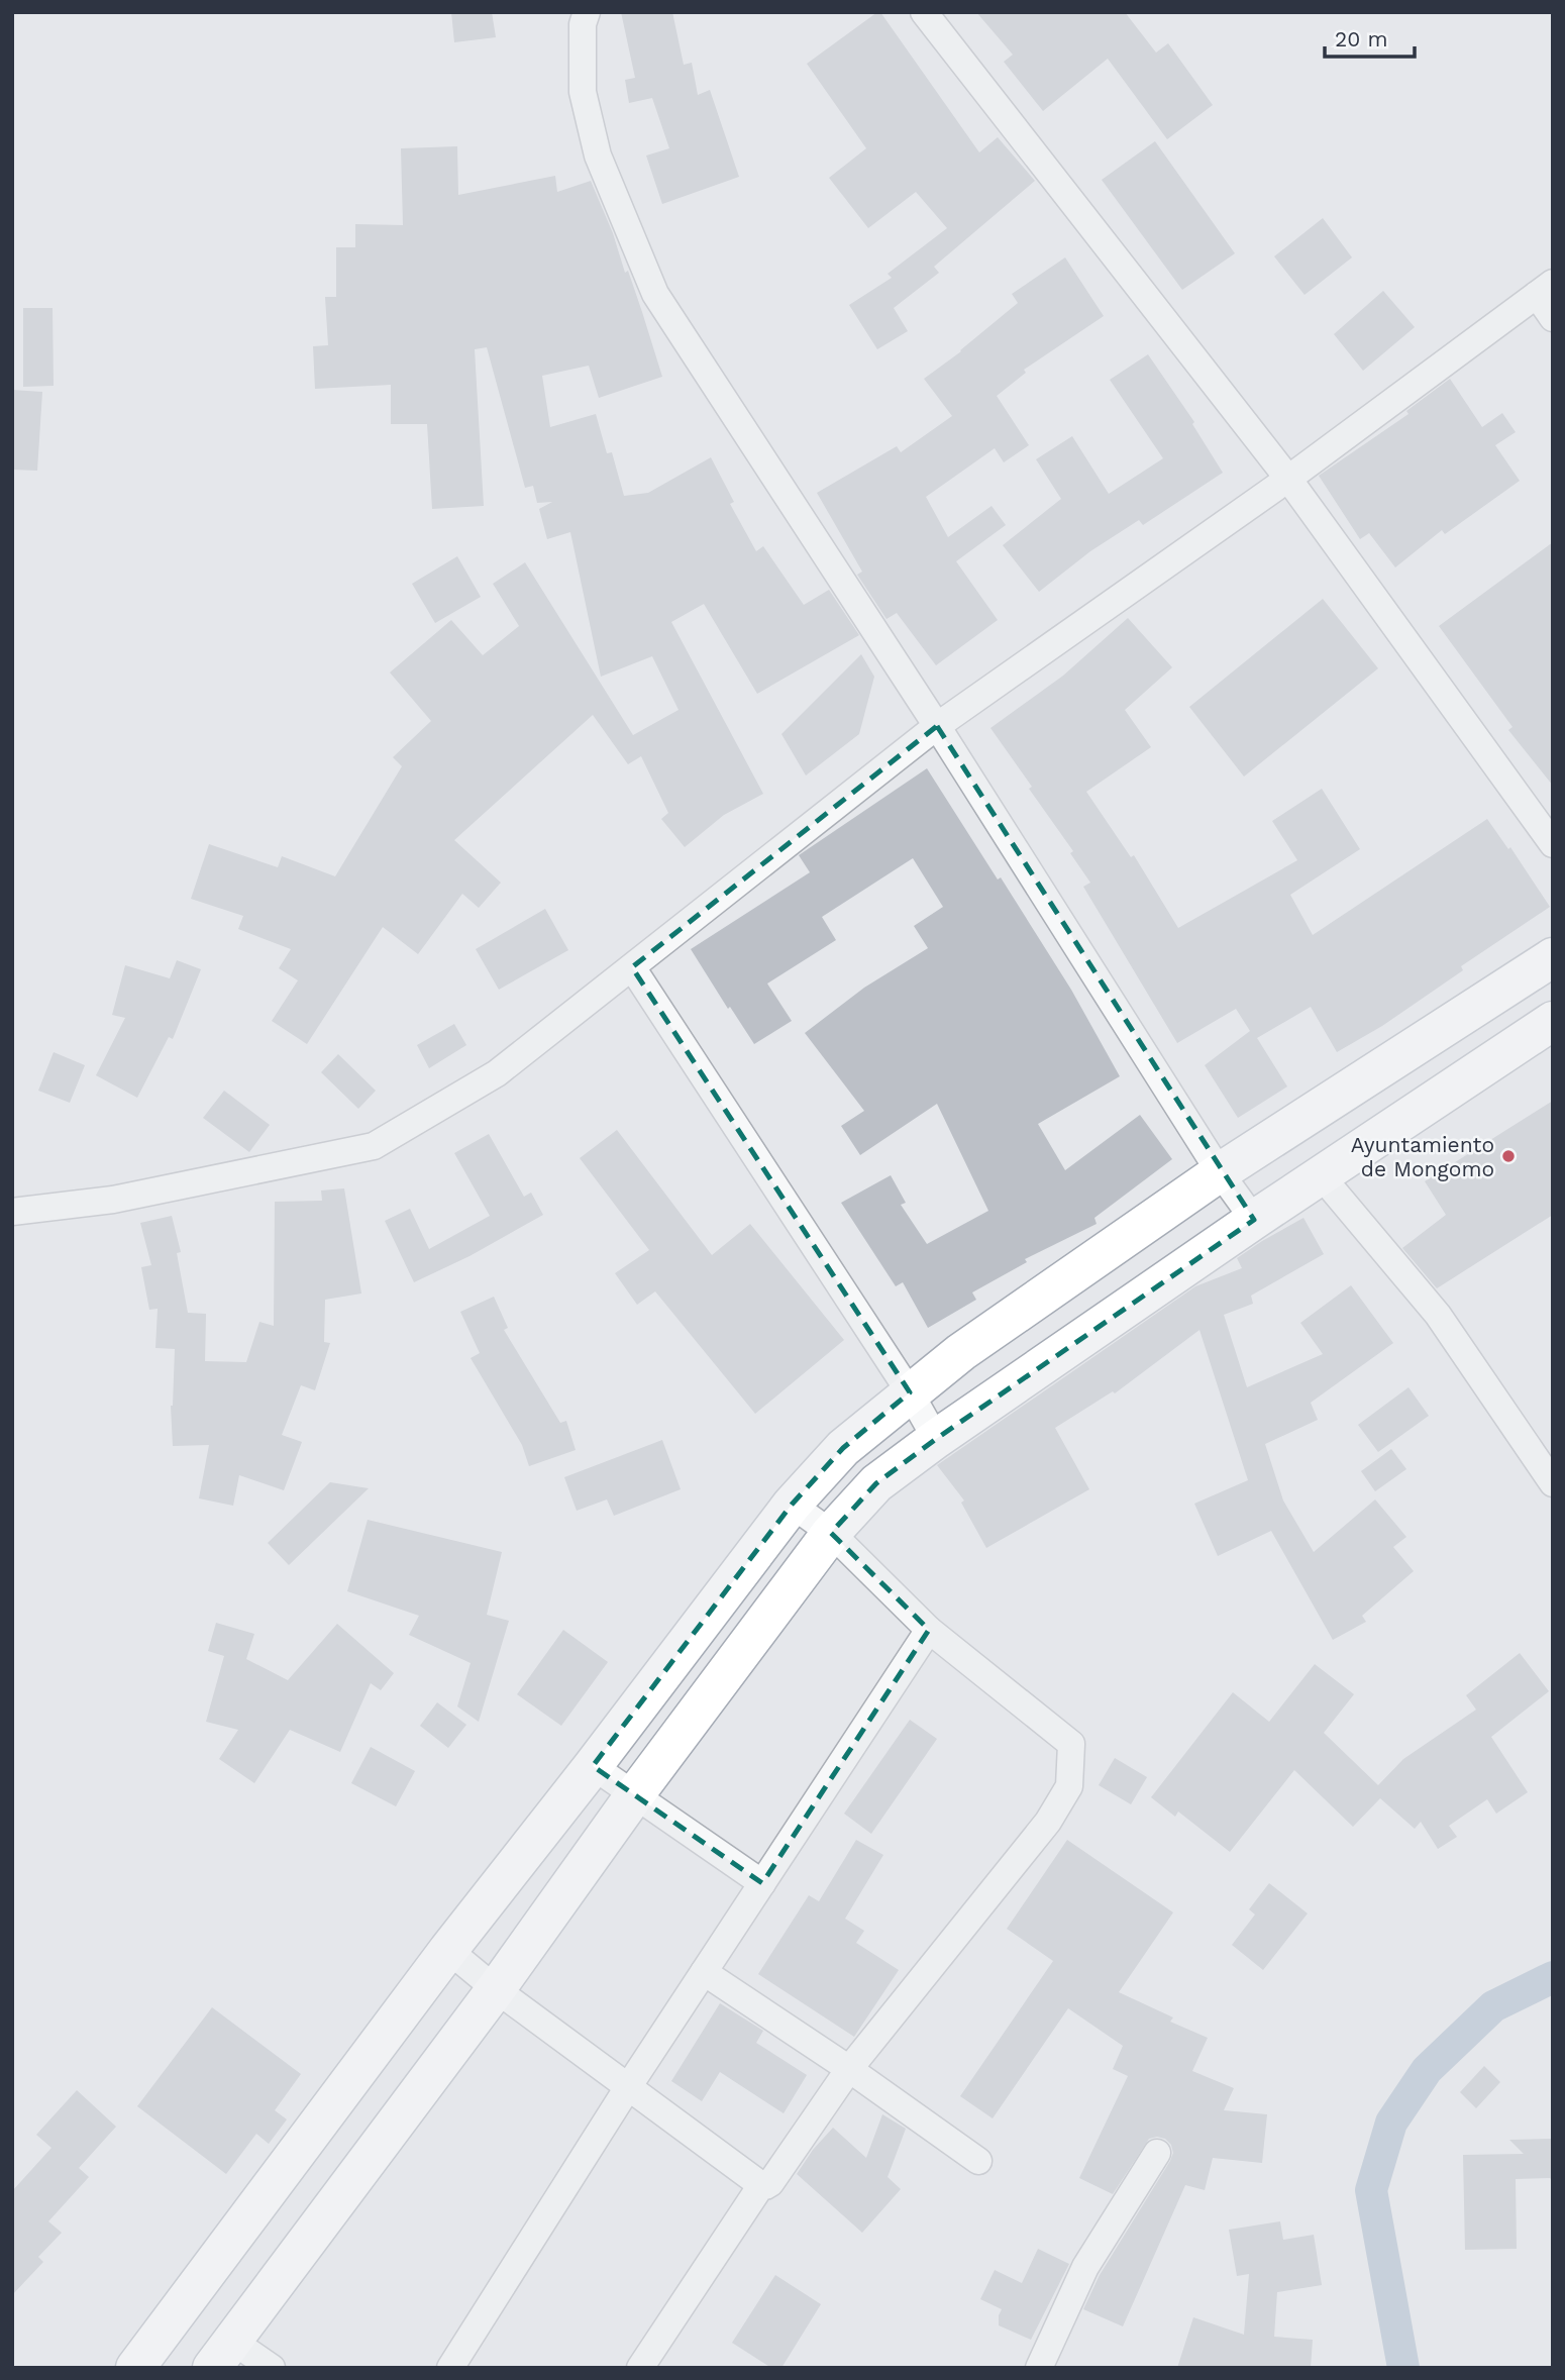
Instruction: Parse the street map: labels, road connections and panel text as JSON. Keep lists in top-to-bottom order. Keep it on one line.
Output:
{"places":["Ayuntamiento de Mongomo"],"scale_bar":"20 m"}
